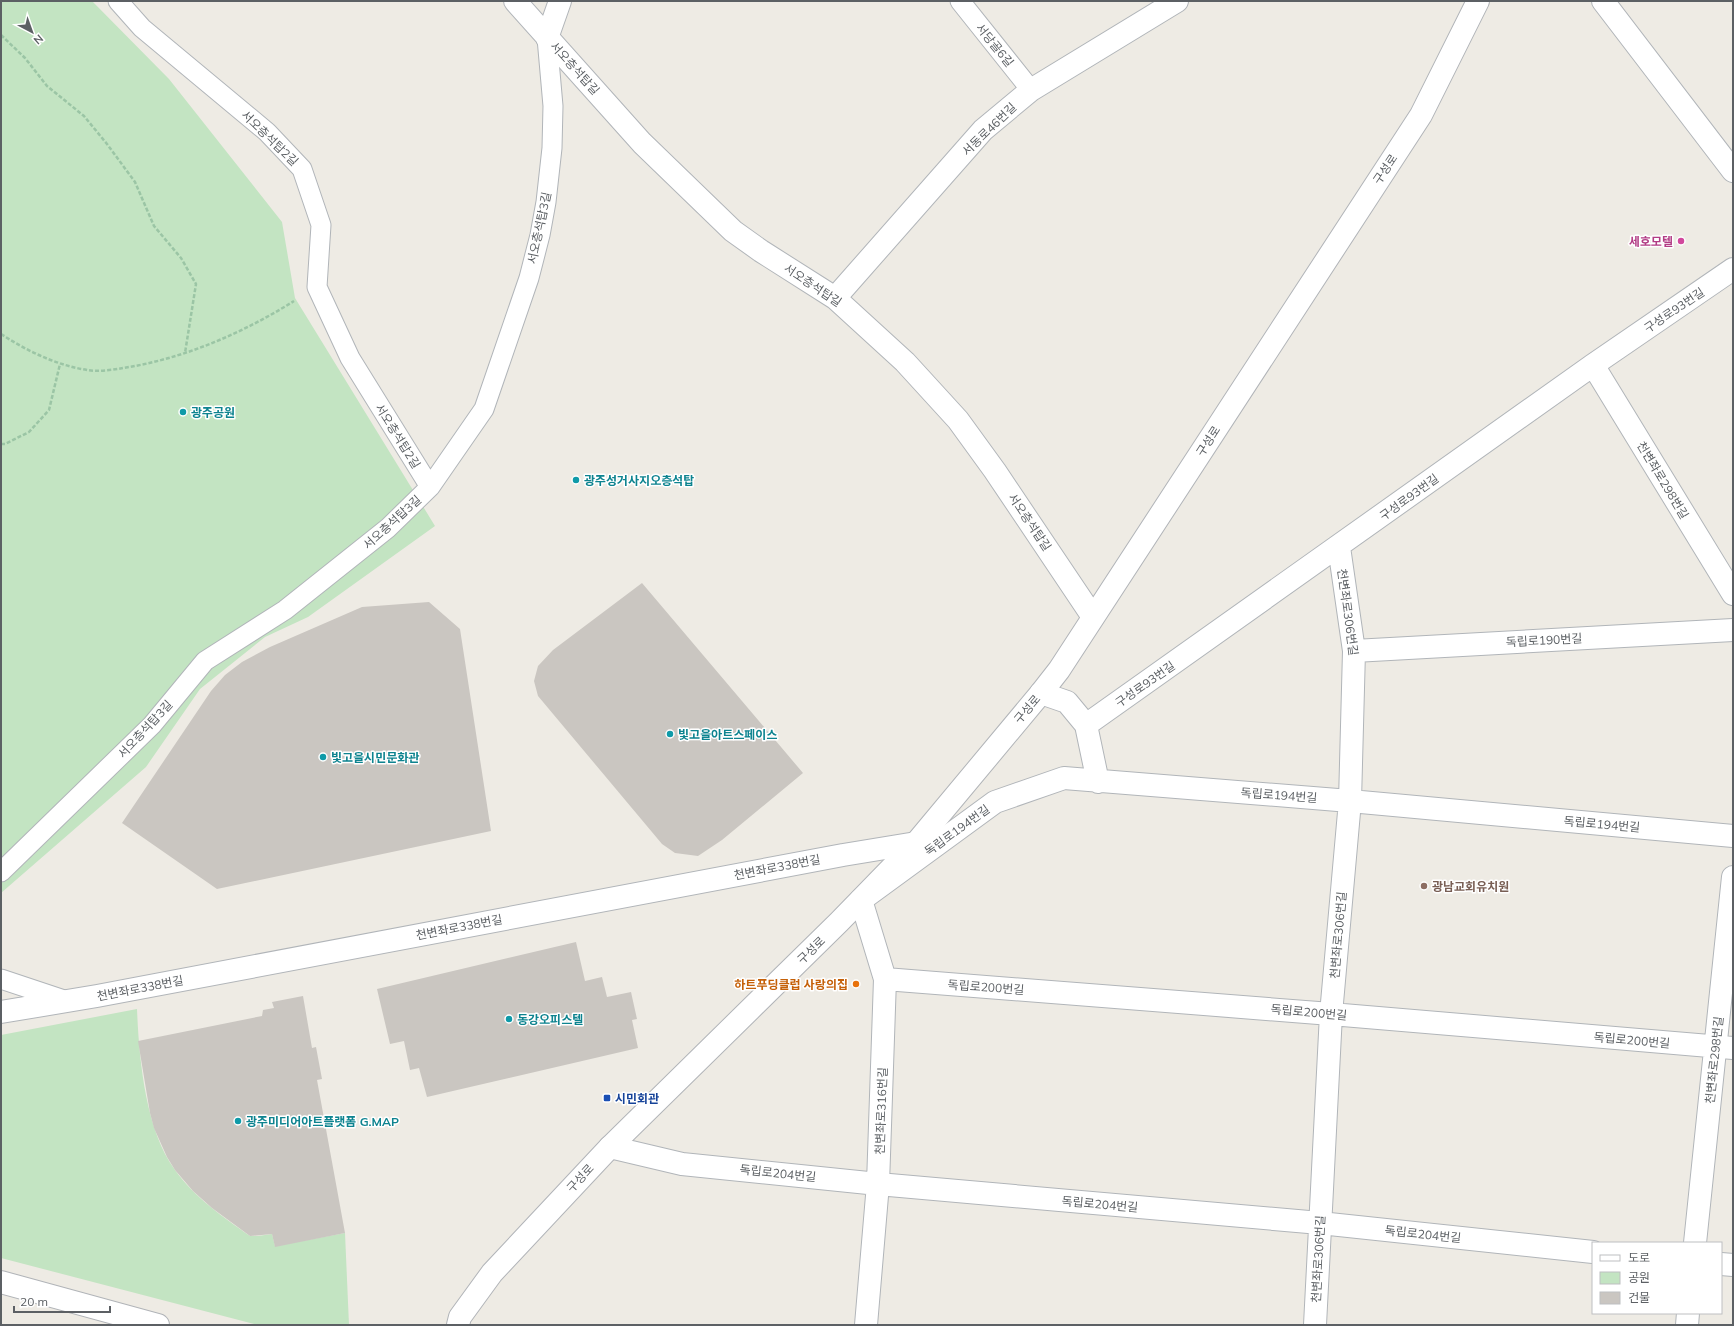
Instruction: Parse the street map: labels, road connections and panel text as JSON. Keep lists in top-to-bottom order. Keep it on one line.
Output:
{"streets":{"street":["서오층석탑길","서동로46번길","구성로","구성로93번길","천변좌로298번길","천변좌로306번길","독립로190번길","독립로194번길","천변좌로338번길","독립로200번길","천변좌로316번길","독립로204번길"],"lane":["서당골6길","서오층석탑2길","서오층석탑3길"]},"crossings":[["서당골6길","서동로46번길"],["서오층석탑길","서동로46번길"],["서오층석탑길","구성로"],["서오층석탑길","서오층석탑3길"],["서오층석탑2길","서오층석탑3길"],["구성로","독립로194번길"],["구성로","천변좌로338번길"],["구성로","천변좌로316번길"],["구성로","독립로204번길"],["구성로93번길","천변좌로298번길"],["구성로93번길","천변좌로306번길"],["천변좌로298번길","독립로200번길"],["천변좌로306번길","독립로190번길"],["천변좌로306번길","독립로194번길"],["천변좌로306번길","독립로200번길"],["천변좌로306번길","독립로204번길"],["독립로194번길","천변좌로316번길"],["독립로200번길","천변좌로316번길"],["천변좌로316번길","독립로204번길"]],"places":{"other":["세호모텔","광주공원","광주성거사지오층석탑","빛고을아트스페이스","빛고을시민문화관","광남교회유치원","하트푸딩클럽 사랑의집","동강오피스텔","광주미디어아트플랫폼 G.MAP"],"transit":["시민회관"]},"legend":["도로","공원","건물"],"scale_bar":"20 m","north":"bottom right"}
